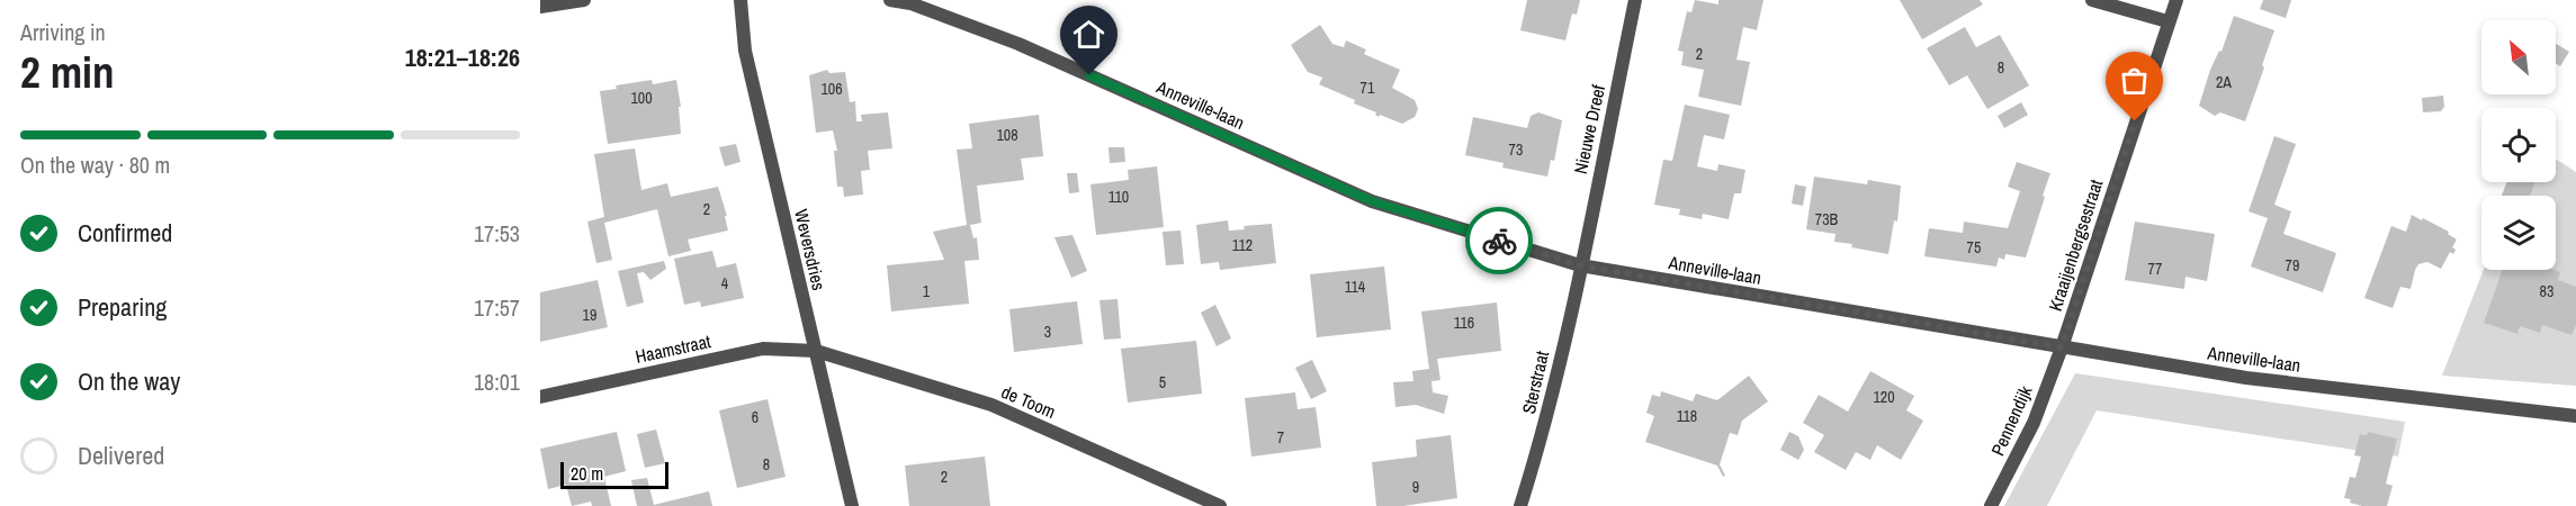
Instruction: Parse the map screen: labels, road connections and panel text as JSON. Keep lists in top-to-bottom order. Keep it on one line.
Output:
{"streets":{"street":["Anneville-laan","Nieuwe Dreef","Kraaijenbergsestraat","Weversdries","Haamstraat","Sterstraat","de Toom","Pennendijk"]},"crossings":[["Anneville-laan","Nieuwe Dreef"],["Anneville-laan","Kraaijenbergsestraat"],["Anneville-laan","Sterstraat"],["Anneville-laan","Pennendijk"],["Nieuwe Dreef","Sterstraat"],["Kraaijenbergsestraat","Pennendijk"],["Weversdries","Haamstraat"],["Weversdries","de Toom"],["Haamstraat","de Toom"]],"house_numbers":["2","8","2A","71","106","100","108","73","110","2","73B","112","75","79","77","4","114","1","83","19","116","3","5","120","118","6","7","8","2","9"],"scale_bar":"20 m","north":"top left","page":{"heading":["2 min","Arriving in","18:21–18:26"],"bar":"On the way · 80 m","list":[["Confirmed","17:53"],["Preparing","17:57"],["On the way","18:01"],"Delivered"],"scale":"20 m"}}
